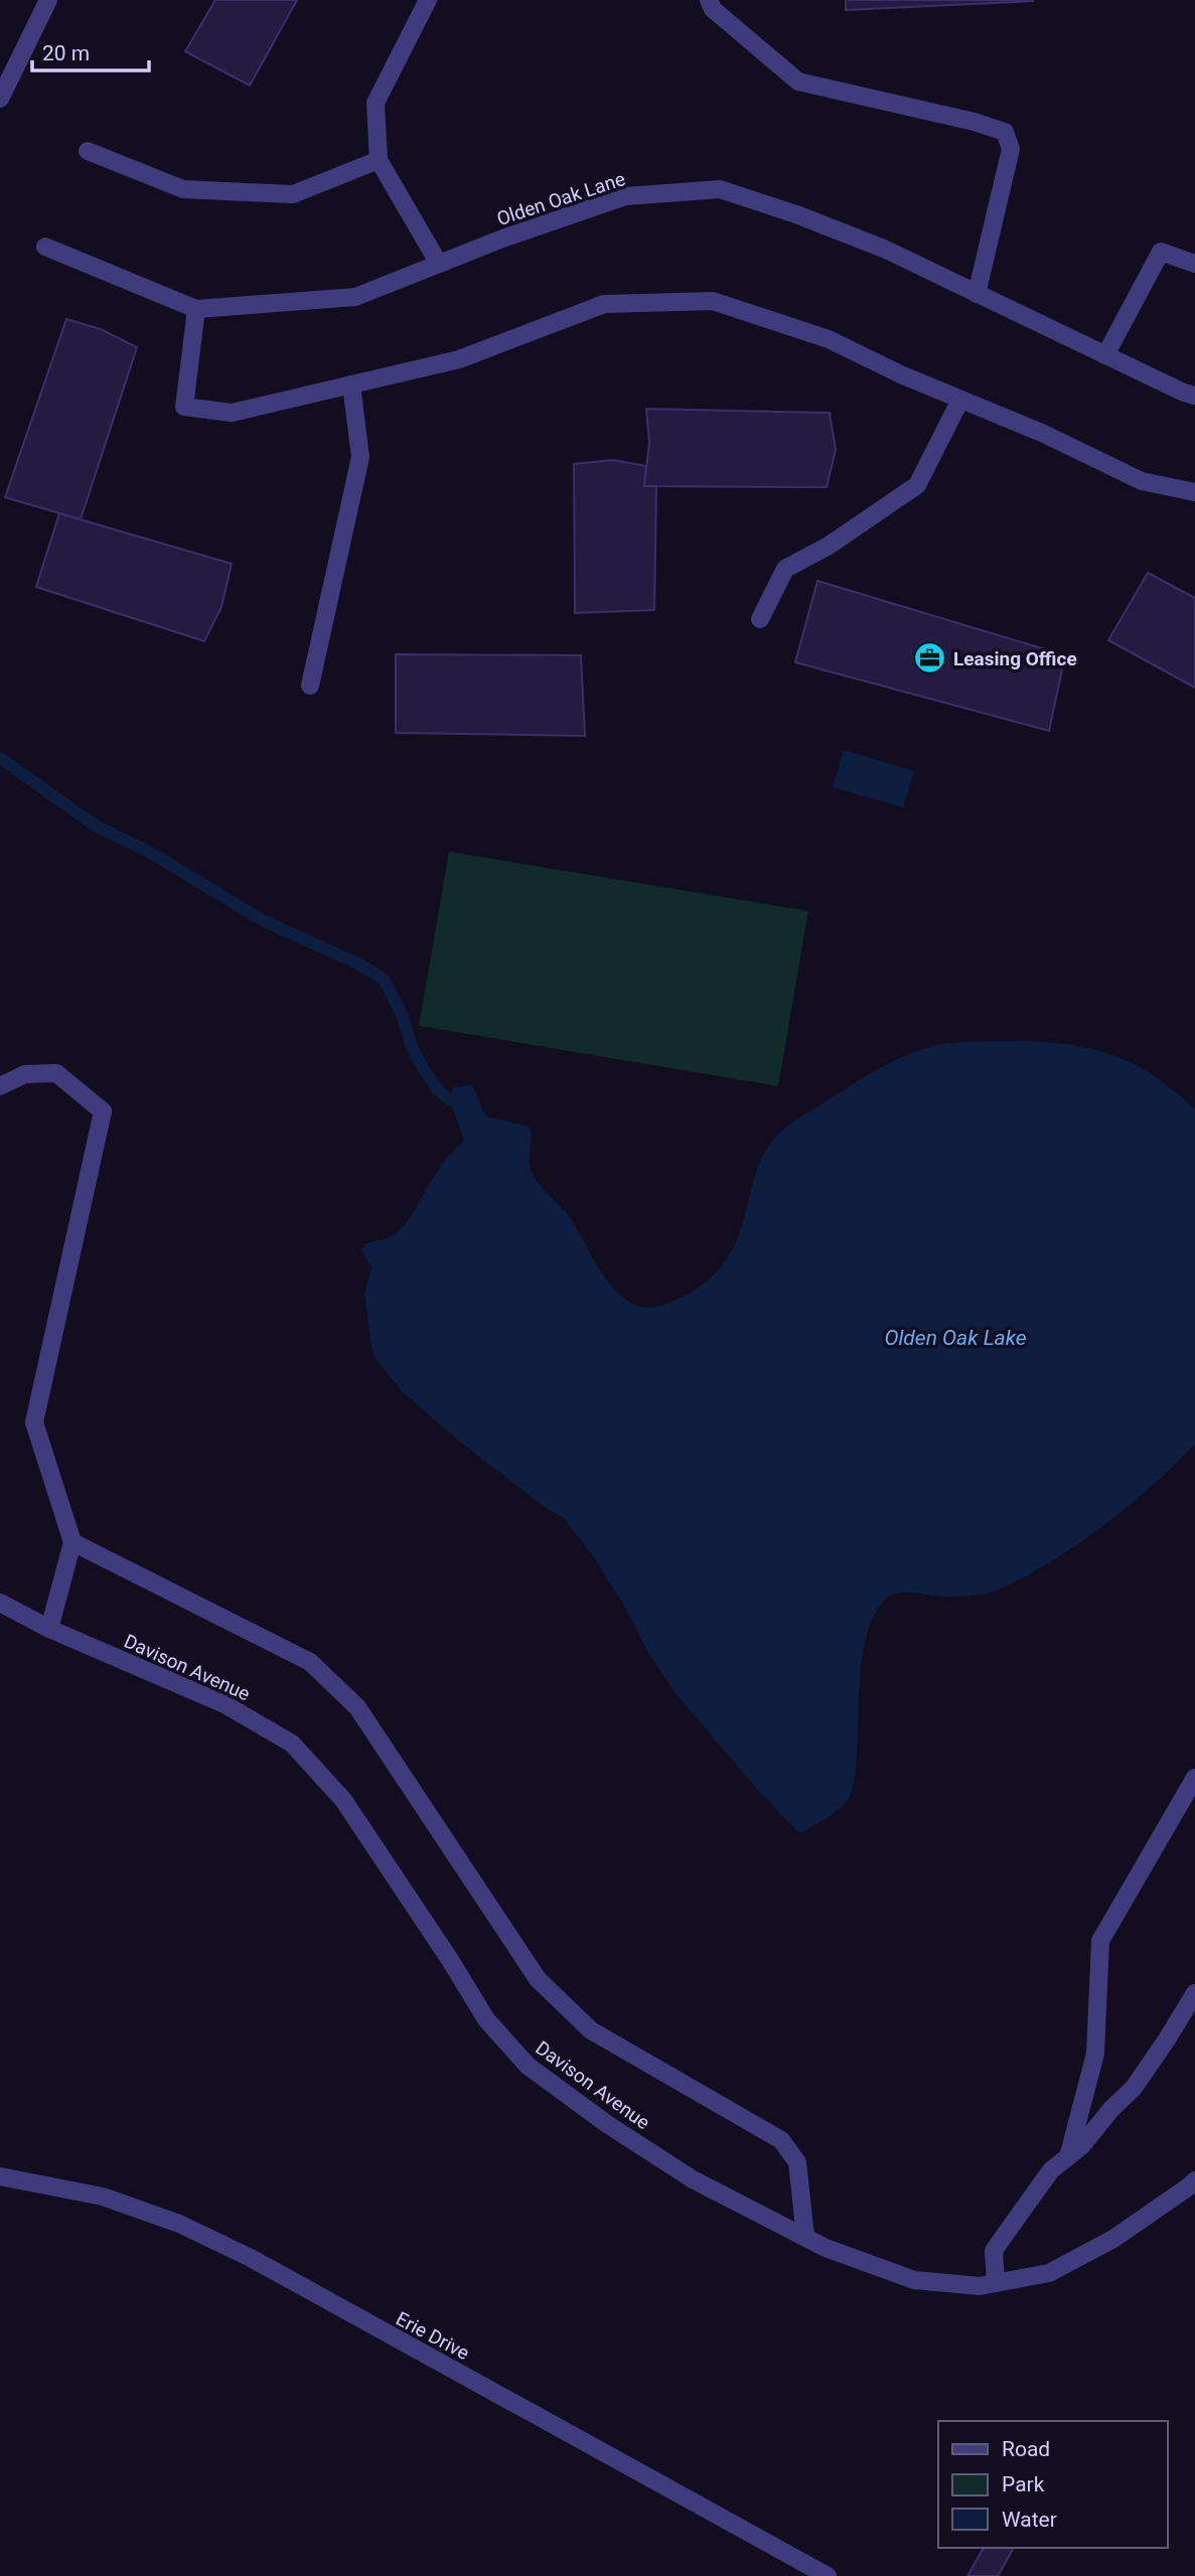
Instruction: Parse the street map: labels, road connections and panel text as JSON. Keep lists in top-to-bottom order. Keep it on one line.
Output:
{"streets":{"street":["Olden Oak Lane","Davison Avenue","Erie Drive"]},"water":["Olden Oak Lake"],"places":{"office":["Leasing Office"]},"legend":["Road","Park","Water"],"scale_bar":"20 m"}
